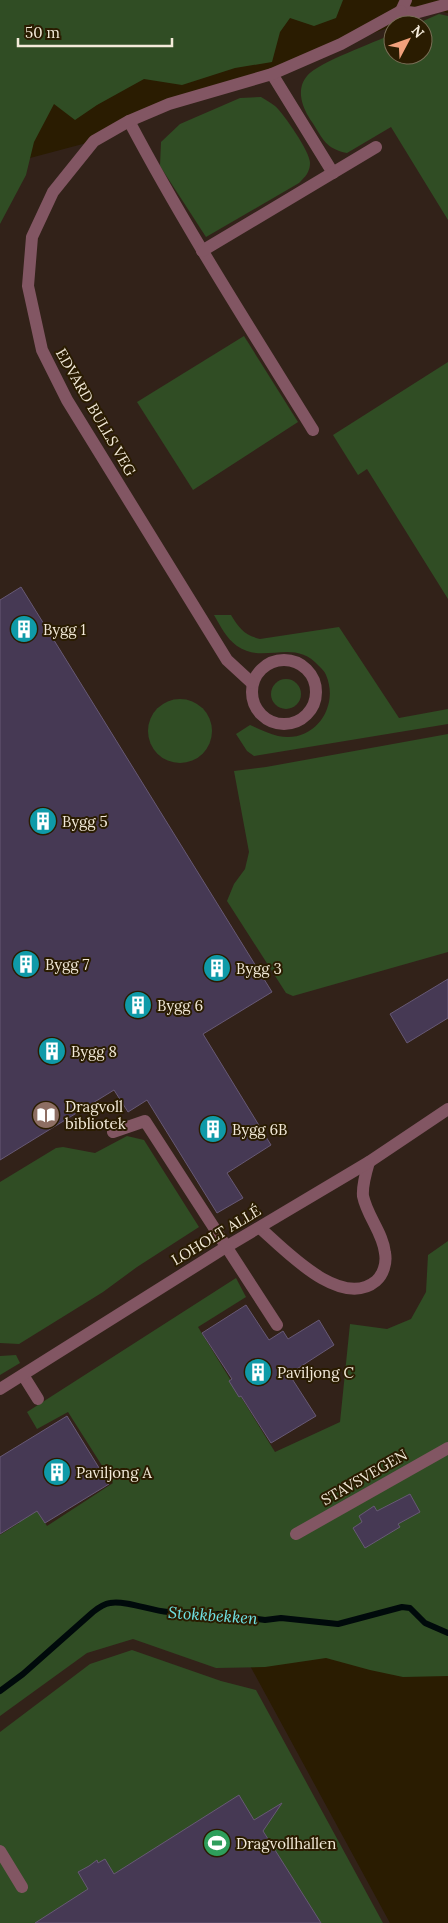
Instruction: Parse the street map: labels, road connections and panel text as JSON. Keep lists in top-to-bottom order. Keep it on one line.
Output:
{"streets":{"street":["EDVARD BULLS VEG","LOHOLT ALLÉ","STAVSVEGEN"]},"water":["Stokkbekken"],"places":{"building":["Bygg 1","Bygg 5","Bygg 7","Bygg 3","Bygg 6","Bygg 8","Bygg 6B","Paviljong C","Paviljong A"],"library":["Dragvoll bibliotek"],"sports":["Dragvollhallen"]},"scale_bar":"50 m","north":"top right"}
